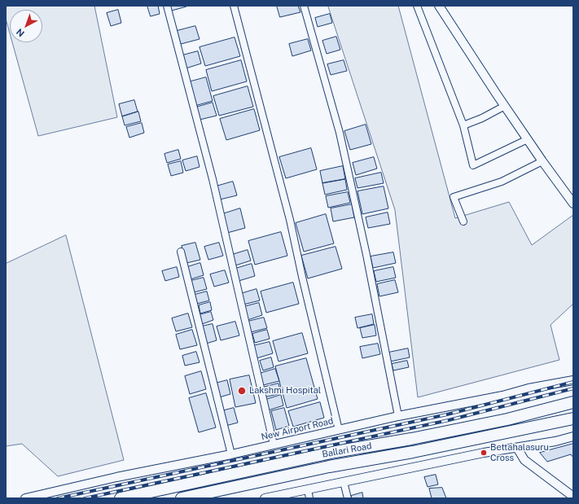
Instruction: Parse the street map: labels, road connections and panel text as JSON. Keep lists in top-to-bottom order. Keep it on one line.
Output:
{"streets":{"highway":["Ballari Road"],"street":["New Airport Road"]},"places":["Lakshmi Hospital","Bettahalasuru Cross"],"north":"bottom left"}
